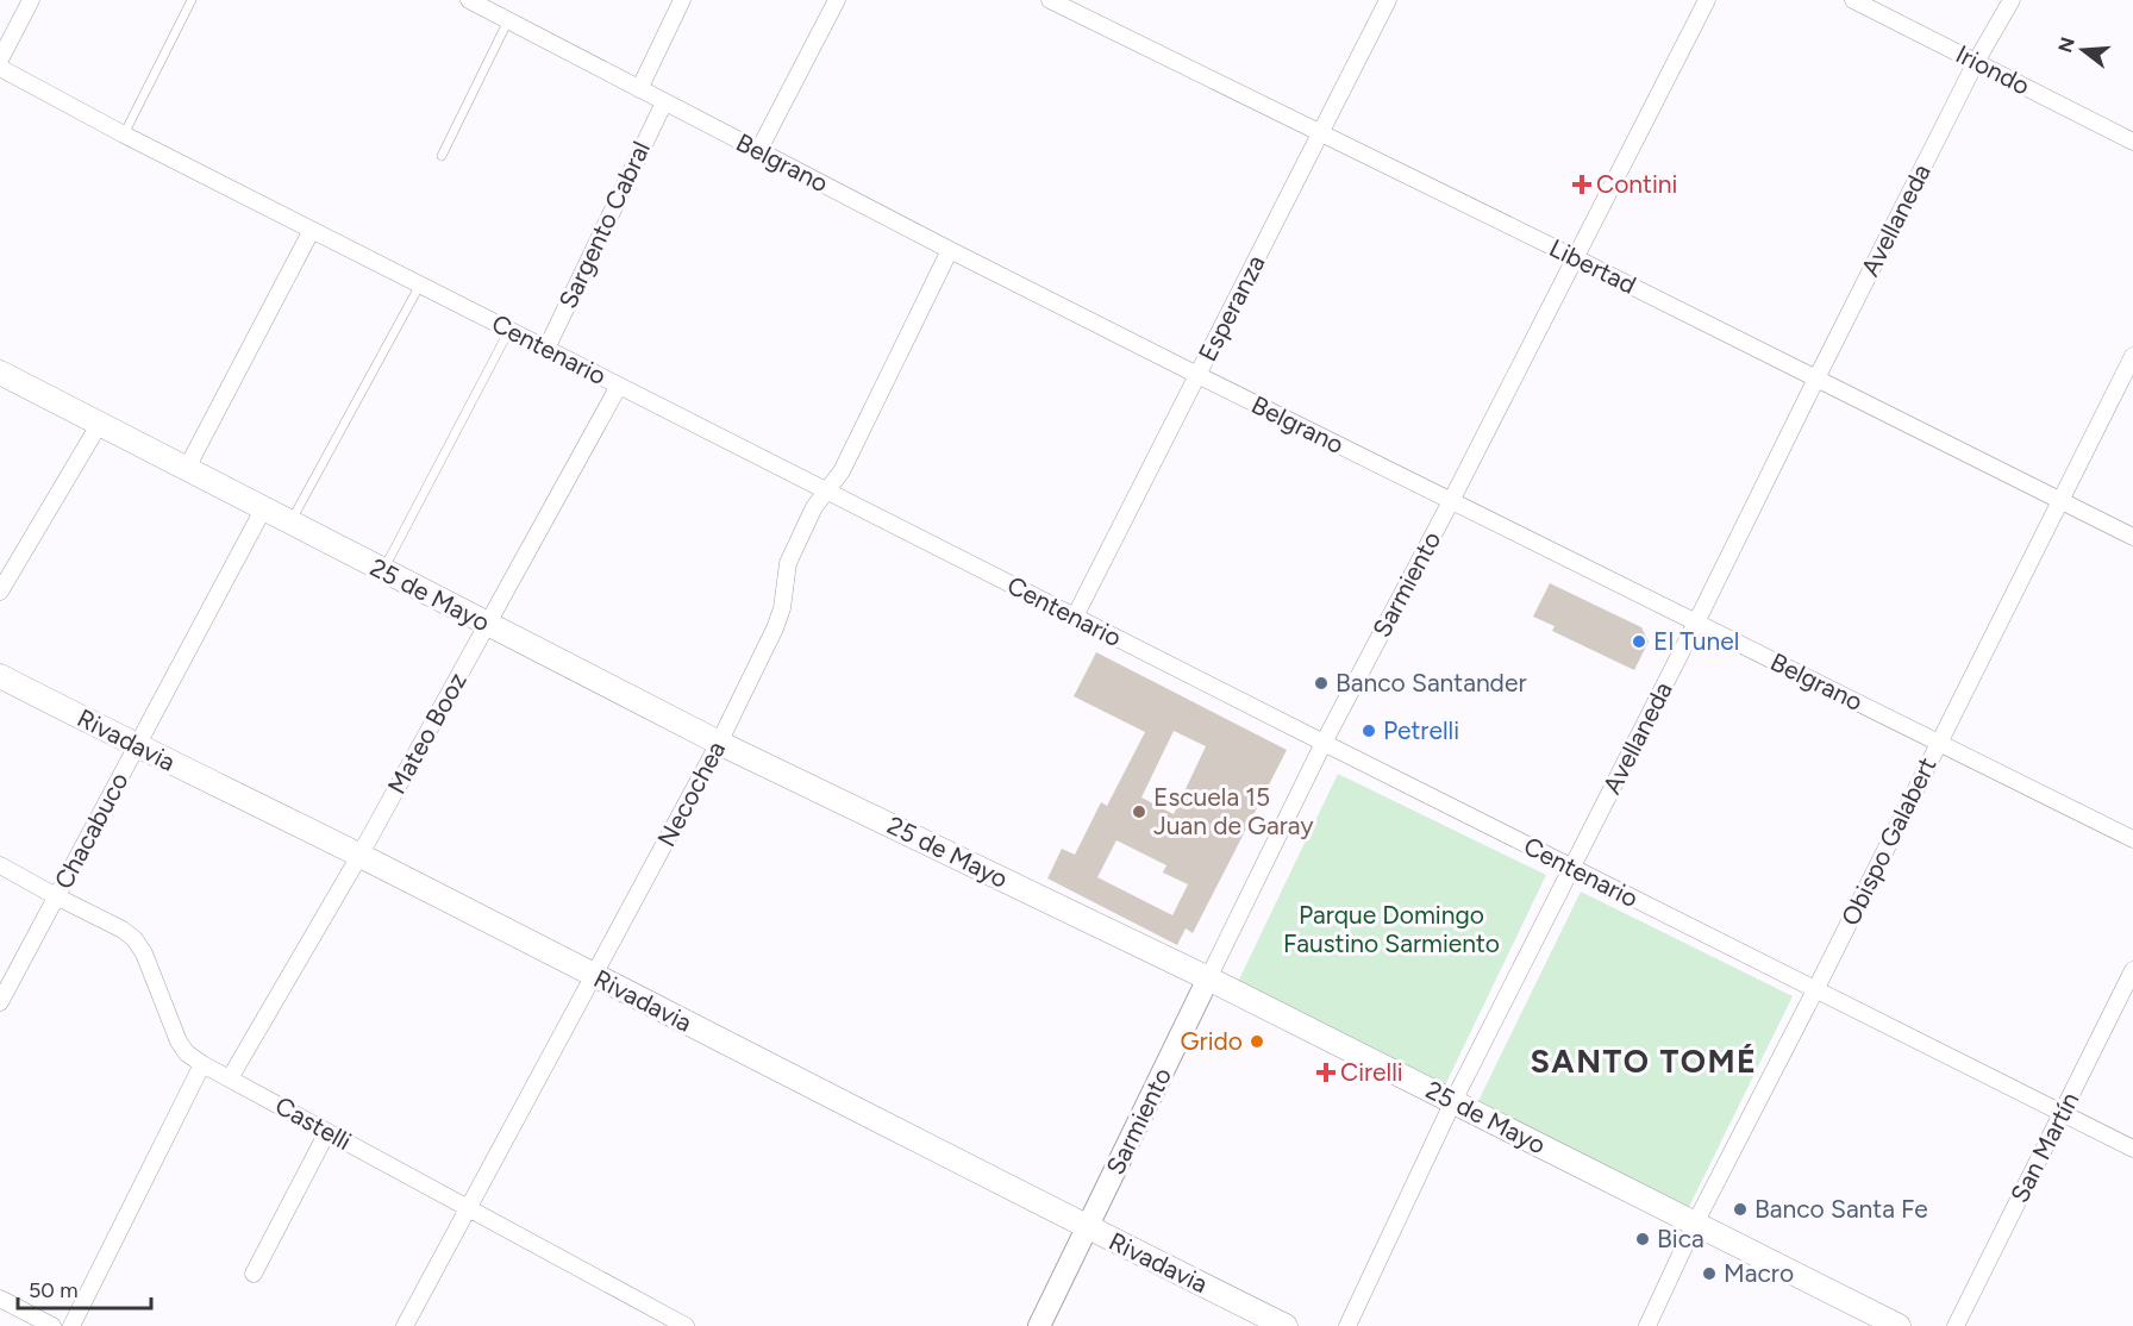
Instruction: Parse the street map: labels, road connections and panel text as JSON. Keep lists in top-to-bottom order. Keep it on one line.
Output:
{"streets":{"main road":["25 de Mayo","Rivadavia"],"street":["Iriondo","Belgrano","Avellaneda","Sargento Cabral","Libertad","Esperanza","Centenario","Sarmiento","Mateo Booz","Necochea","Chacabuco","Obispo Galabert","Castelli","San Martín"]},"crossings":[["Iriondo","Avellaneda"],["Belgrano","Avellaneda"],["Belgrano","Sargento Cabral"],["Belgrano","Esperanza"],["Belgrano","Sarmiento"],["Belgrano","Necochea"],["Belgrano","Obispo Galabert"],["Avellaneda","Libertad"],["Avellaneda","Centenario"],["Avellaneda","25 de Mayo"],["Sargento Cabral","Centenario"],["Libertad","Esperanza"],["Libertad","Sarmiento"],["Libertad","Obispo Galabert"],["Esperanza","Centenario"],["Centenario","Sarmiento"],["Centenario","Mateo Booz"],["Centenario","Necochea"],["Centenario","Obispo Galabert"],["Centenario","San Martín"],["Sarmiento","25 de Mayo"],["Sarmiento","Rivadavia"],["25 de Mayo","Mateo Booz"],["25 de Mayo","Necochea"],["25 de Mayo","Chacabuco"],["25 de Mayo","Obispo Galabert"],["Mateo Booz","Rivadavia"],["Mateo Booz","Castelli"],["Rivadavia","Necochea"],["Rivadavia","Chacabuco"],["Necochea","Castelli"],["Chacabuco","Castelli"]],"districts":["SANTO TOMÉ"],"parks":["Parque Domingo Faustino Sarmiento"],"places":{"health":["Contini","Cirelli"],"other":["El Tunel","Banco Santander","Petrelli","Escuela 15 Juan de Garay","Grido","Banco Santa Fe","Bica","Macro"]},"scale_bar":"50 m","north":"left"}
